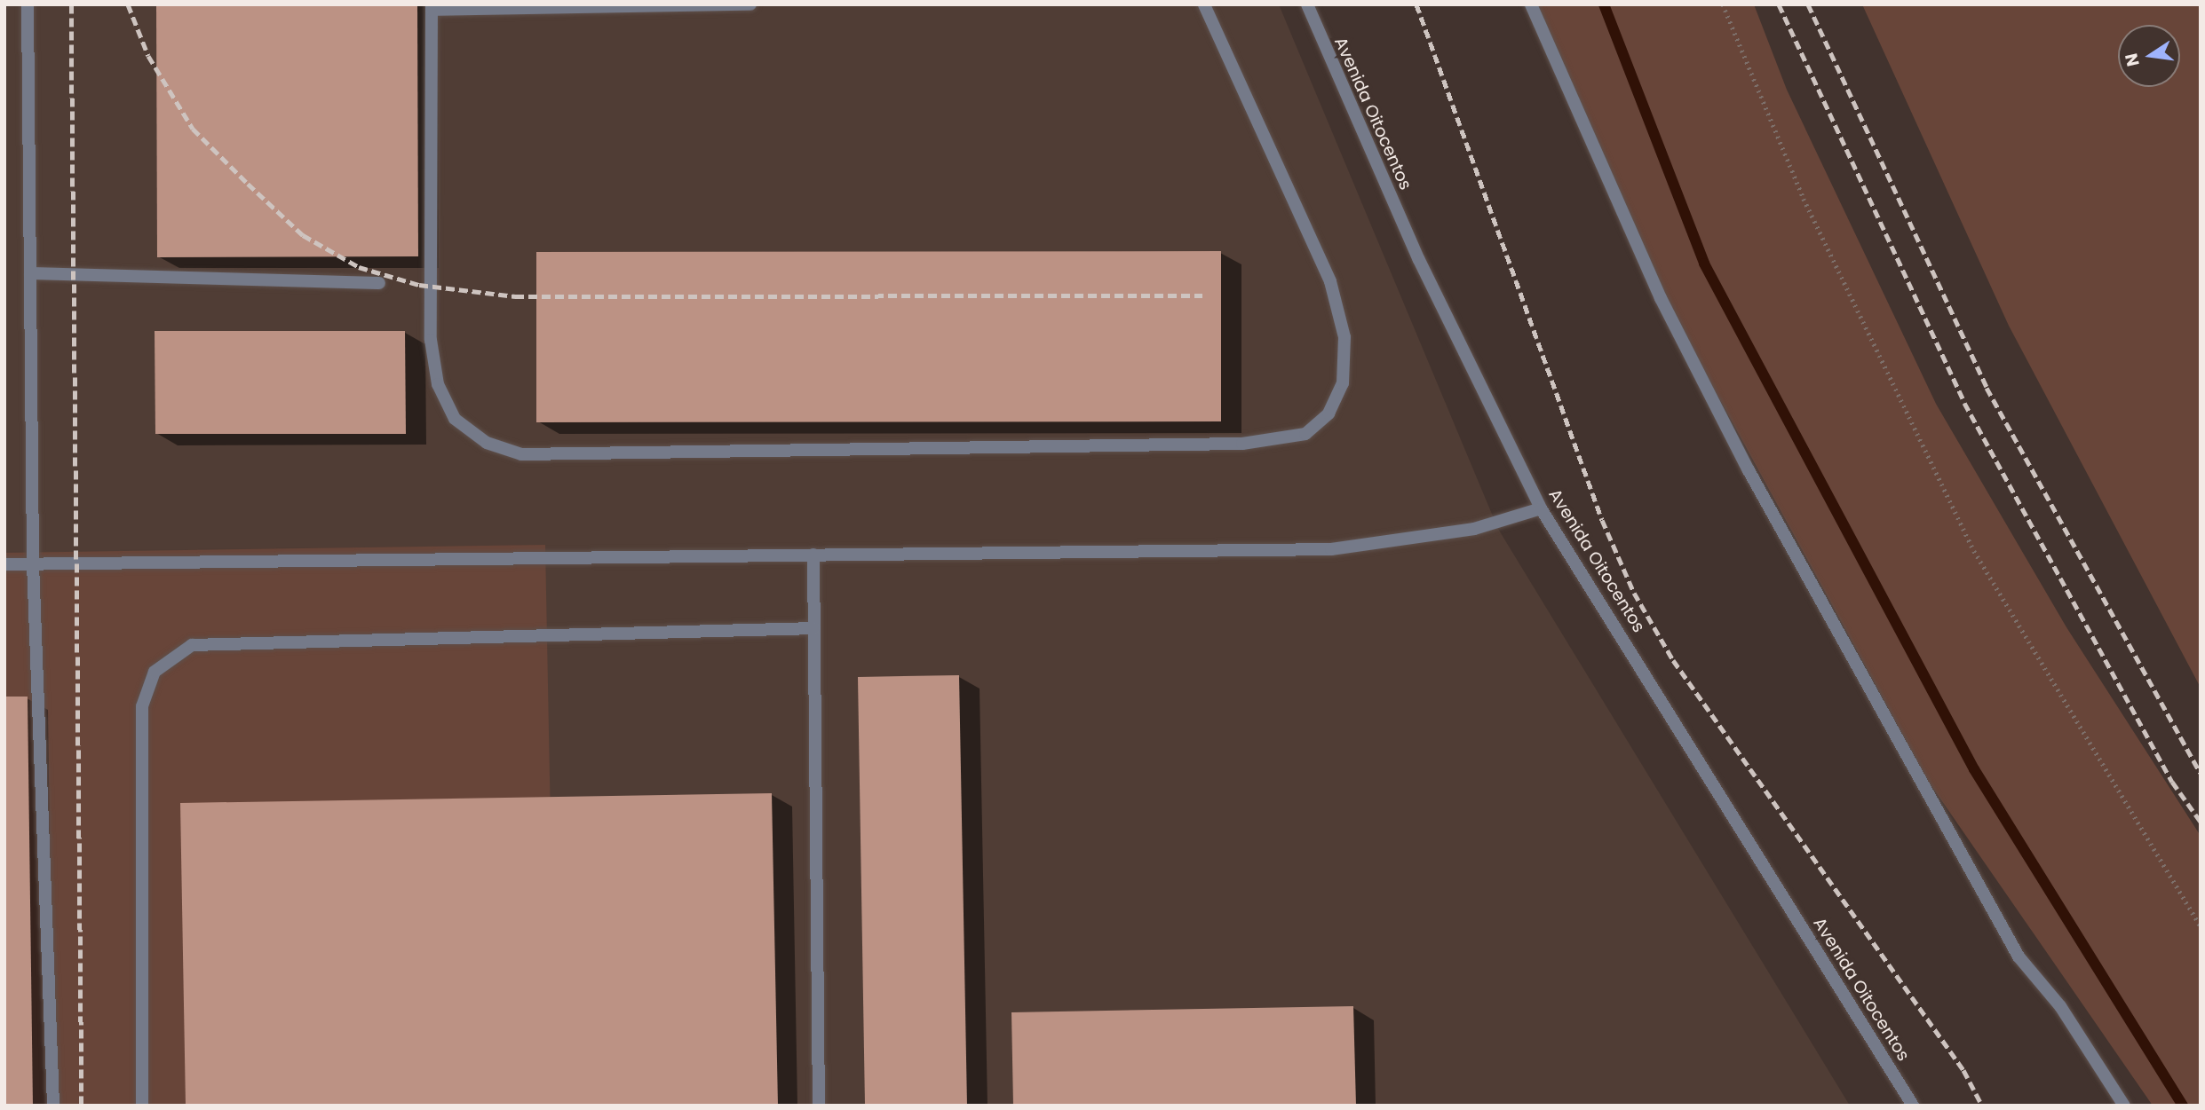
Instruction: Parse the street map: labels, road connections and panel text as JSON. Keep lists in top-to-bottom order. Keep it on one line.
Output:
{"streets":{"street":["Avenida Oitocentos"]},"north":"left"}
